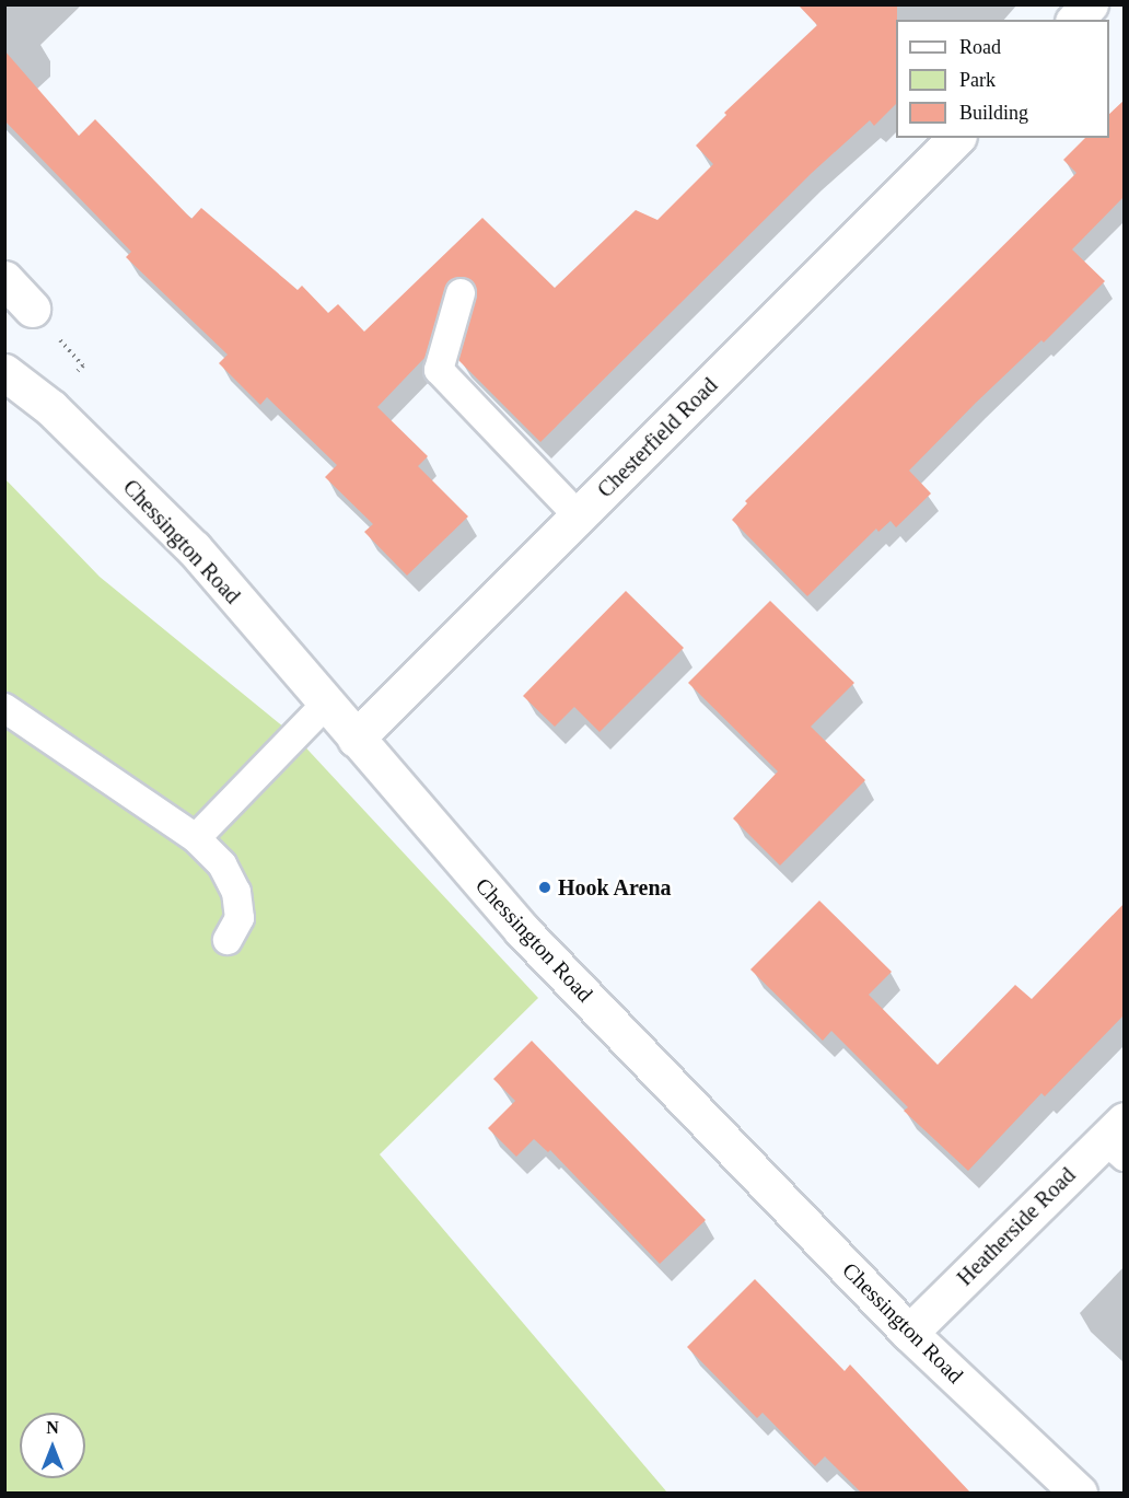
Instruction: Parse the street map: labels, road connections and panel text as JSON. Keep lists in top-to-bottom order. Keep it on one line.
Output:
{"streets":{"main road":["Chesterfield Road","Chessington Road","Heatherside Road"]},"crossings":[["Chesterfield Road","Chessington Road"],["Chessington Road","Heatherside Road"]],"places":["Hook Arena"],"legend":["Road","Park","Building"],"north":"top"}
